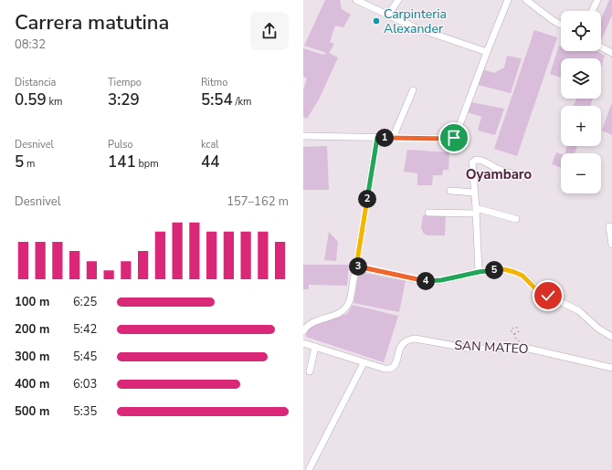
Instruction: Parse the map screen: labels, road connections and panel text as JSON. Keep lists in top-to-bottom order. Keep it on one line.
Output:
{"streets":{"street":["SAN MATEO"]},"districts":["Oyambaro"],"places":["Carpinteria Alexander"],"page":{"heading":["Carrera matutina","08:32"],"map_buttons":["+","−"],"stats":[["Distancia","0.59 km"],["Tiempo","3:29"],["Ritmo","5:54 /km"],["Desnivel","5 m"],["Pulso","141 bpm"],["kcal","44"]],"pins":["1","2","3","5","4"],"chart":["Desnivel","157–162 m"],"list":[{"name":"100 m","note":"6:25"},{"name":"200 m","note":"5:42"},{"name":"300 m","note":"5:45"},{"name":"400 m","note":"6:03"},{"name":"500 m","note":"5:35"}]}}
